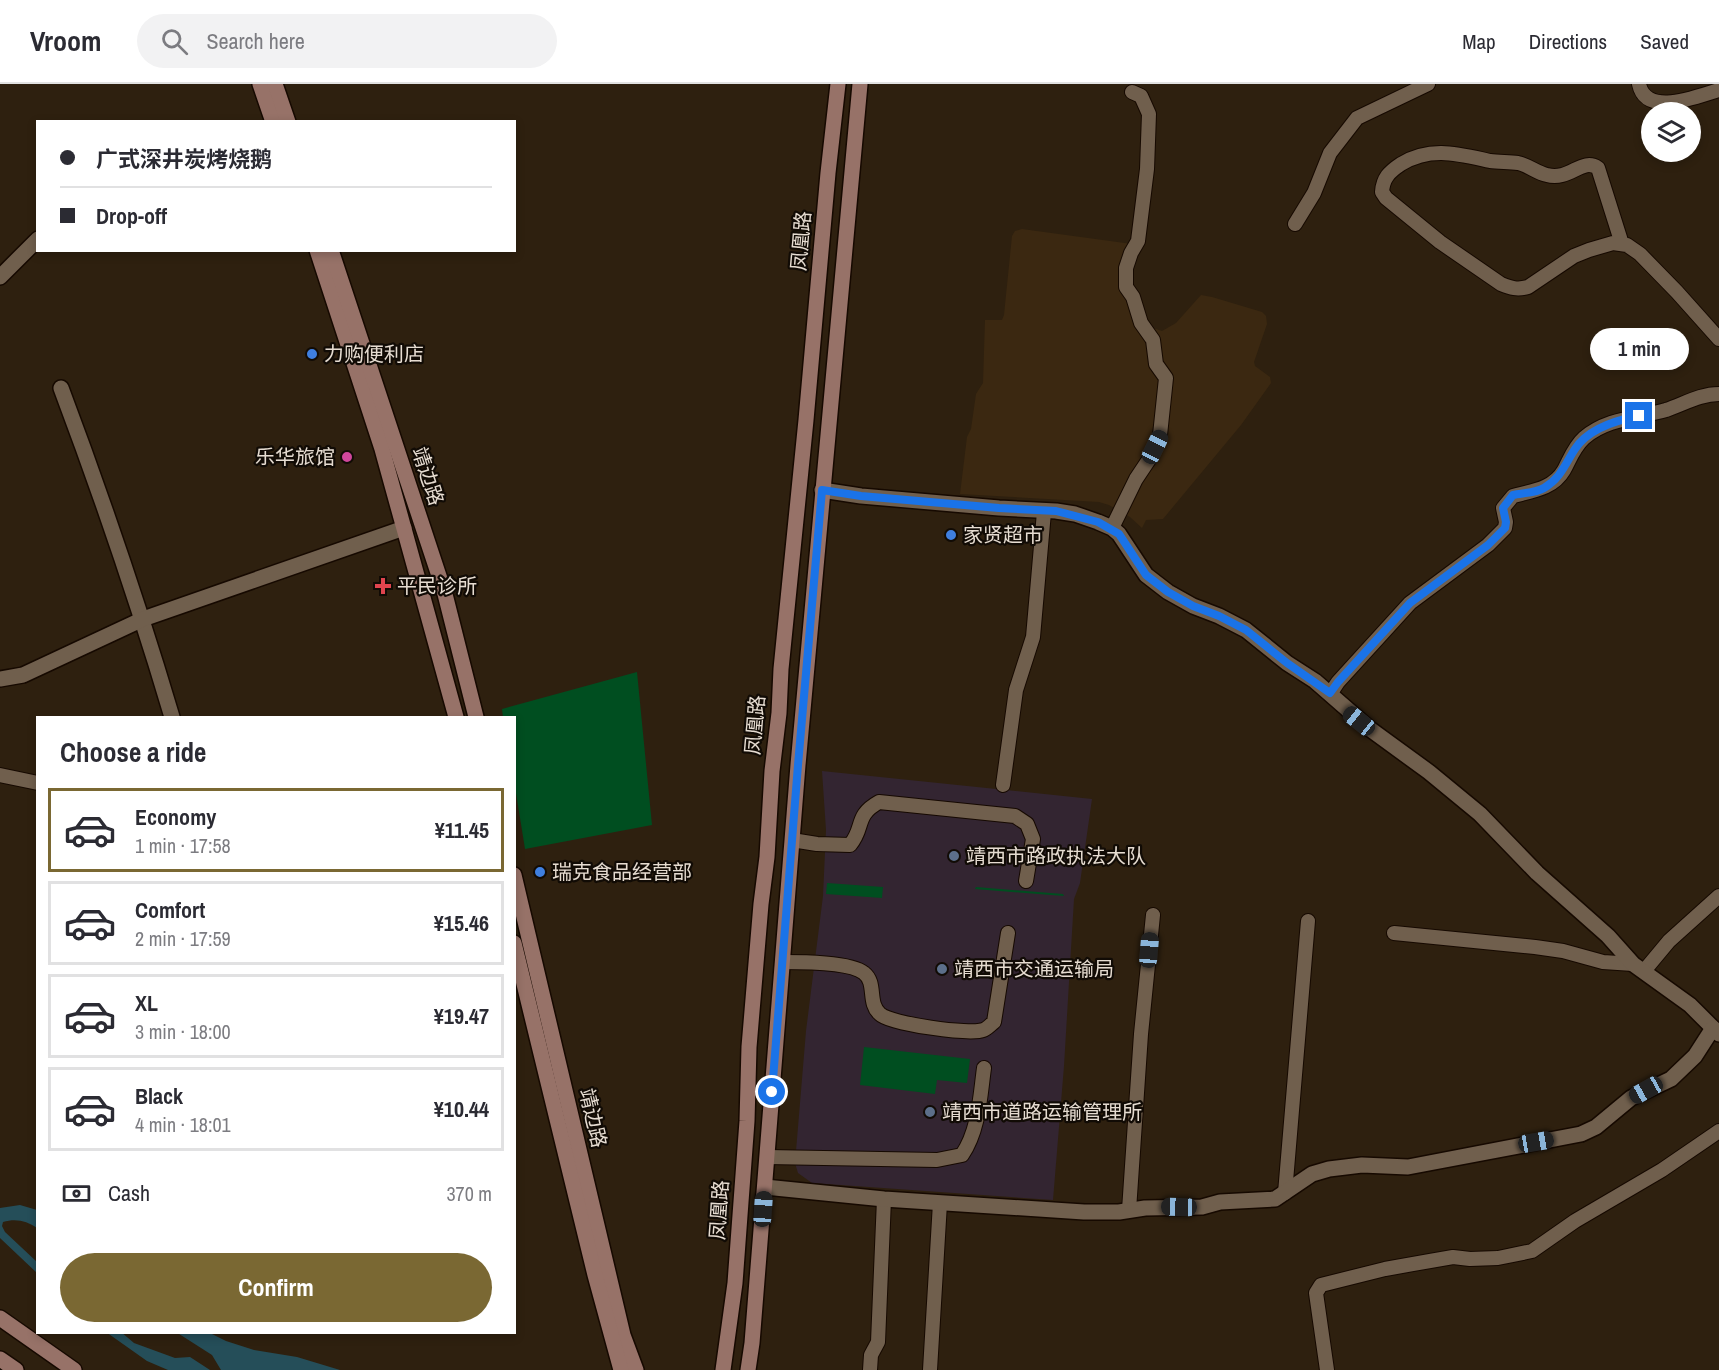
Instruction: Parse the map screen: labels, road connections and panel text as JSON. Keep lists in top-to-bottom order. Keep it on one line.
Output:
{"streets":{"main road":["凤凰路","靖边路"]},"places":{"other":["力购便利店","乐华旅馆","家贤超市","靖西市路政执法大队","瑞克食品经营部","靖西市交通运输局","靖西市道路运输管理所"],"health":["平民诊所"]},"page":{"header":"Vroom","search":"Search here","nav":["Map","Directions","Saved"],"banner":["广式深井炭烤烧鹅","Drop-off"],"bubble":"1 min","heading":"Choose a ride","list":[{"name":"Economy","note":"1 min · 17:58","value":"¥11.45"},{"name":"Comfort","note":"2 min · 17:59","value":"¥15.46"},{"name":"XL","note":"3 min · 18:00","value":"¥19.47"},{"name":"Black","note":"4 min · 18:01","value":"¥10.44"}],"pay":["Cash","370 m"],"buttons":"Confirm"}}
